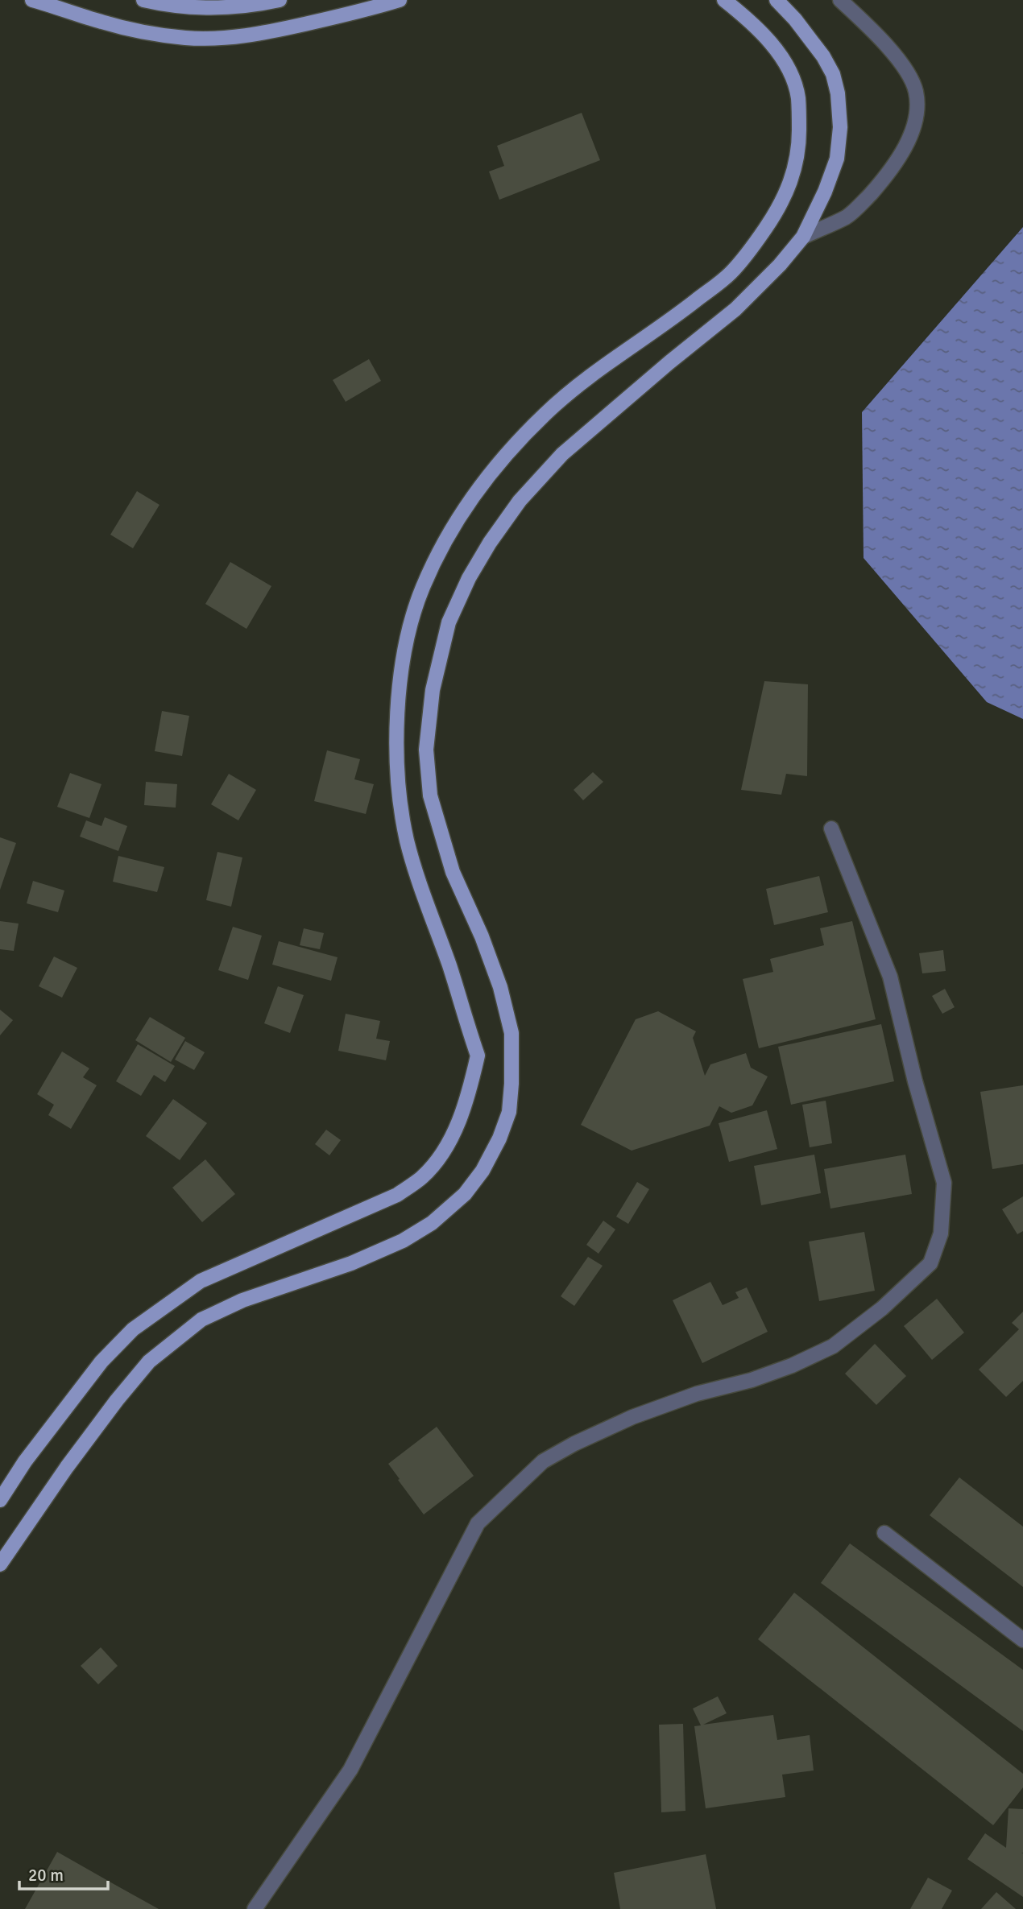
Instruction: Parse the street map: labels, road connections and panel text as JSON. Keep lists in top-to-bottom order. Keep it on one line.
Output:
{"scale_bar":"20 m"}
